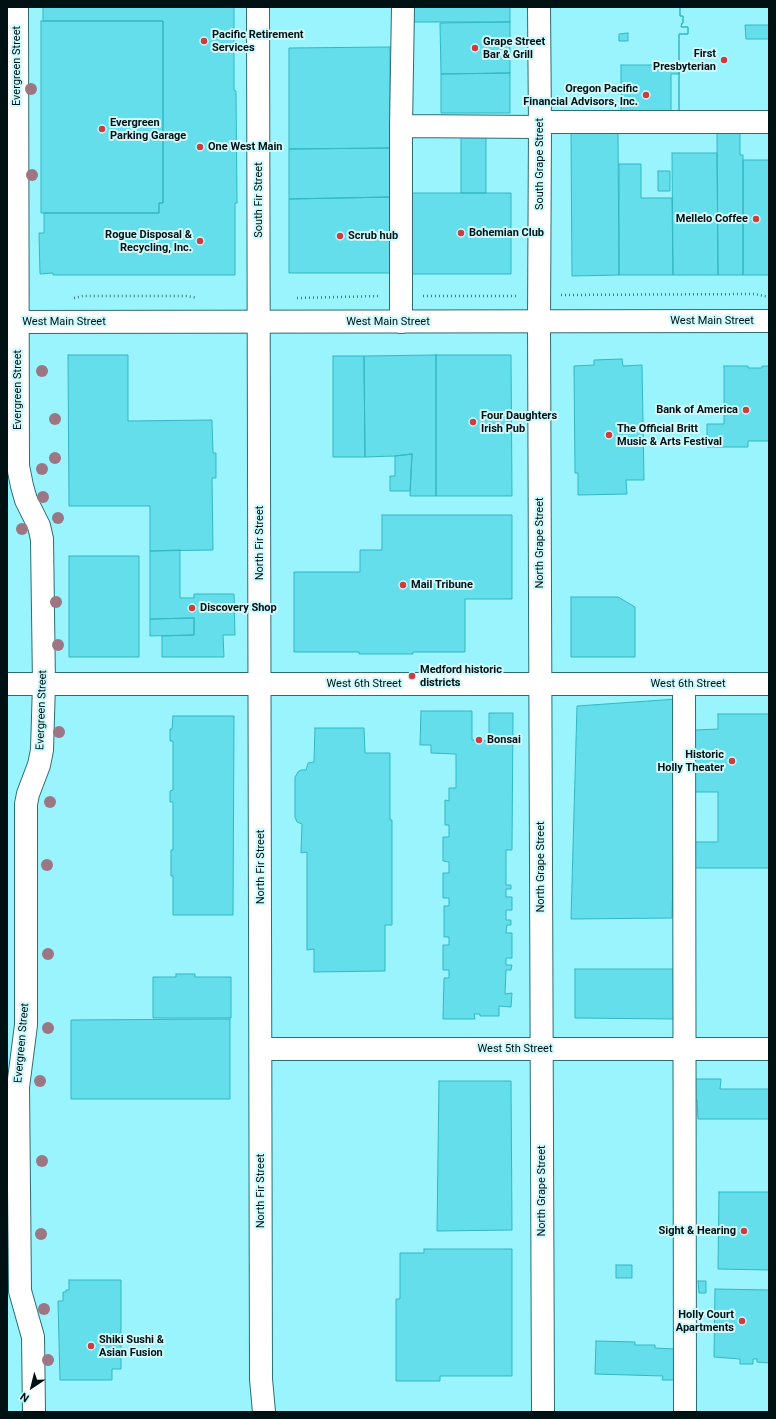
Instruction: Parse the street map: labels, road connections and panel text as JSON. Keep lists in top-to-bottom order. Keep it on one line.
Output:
{"streets":{"street":["Evergreen Street","South Grape Street","South Fir Street","West Main Street","North Fir Street","North Grape Street","West 6th Street","West 5th Street"]},"crossings":[["Evergreen Street","West Main Street"],["Evergreen Street","West 6th Street"],["South Grape Street","West Main Street"],["South Grape Street","North Grape Street"],["South Fir Street","West Main Street"],["South Fir Street","North Fir Street"],["West Main Street","North Fir Street"],["West Main Street","North Grape Street"],["North Fir Street","West 6th Street"],["North Fir Street","West 5th Street"],["North Grape Street","West 6th Street"],["North Grape Street","West 5th Street"]],"places":["Pacific Retirement Services","Grape Street Bar & Grill","First Presbyterian","Oregon Pacific Financial Advisors, Inc.","Evergreen Parking Garage","One West Main","Mellelo Coffee","Bohemian Club","Scrub hub","Rogue Disposal & Recycling, Inc.","Bank of America","Four Daughters Irish Pub","The Official Britt Music & Arts Festival","Mail Tribune","Discovery Shop","Medford historic districts","Bonsai","Historic Holly Theater","Sight & Hearing","Holly Court Apartments","Shiki Sushi & Asian Fusion"],"north":"bottom left"}
